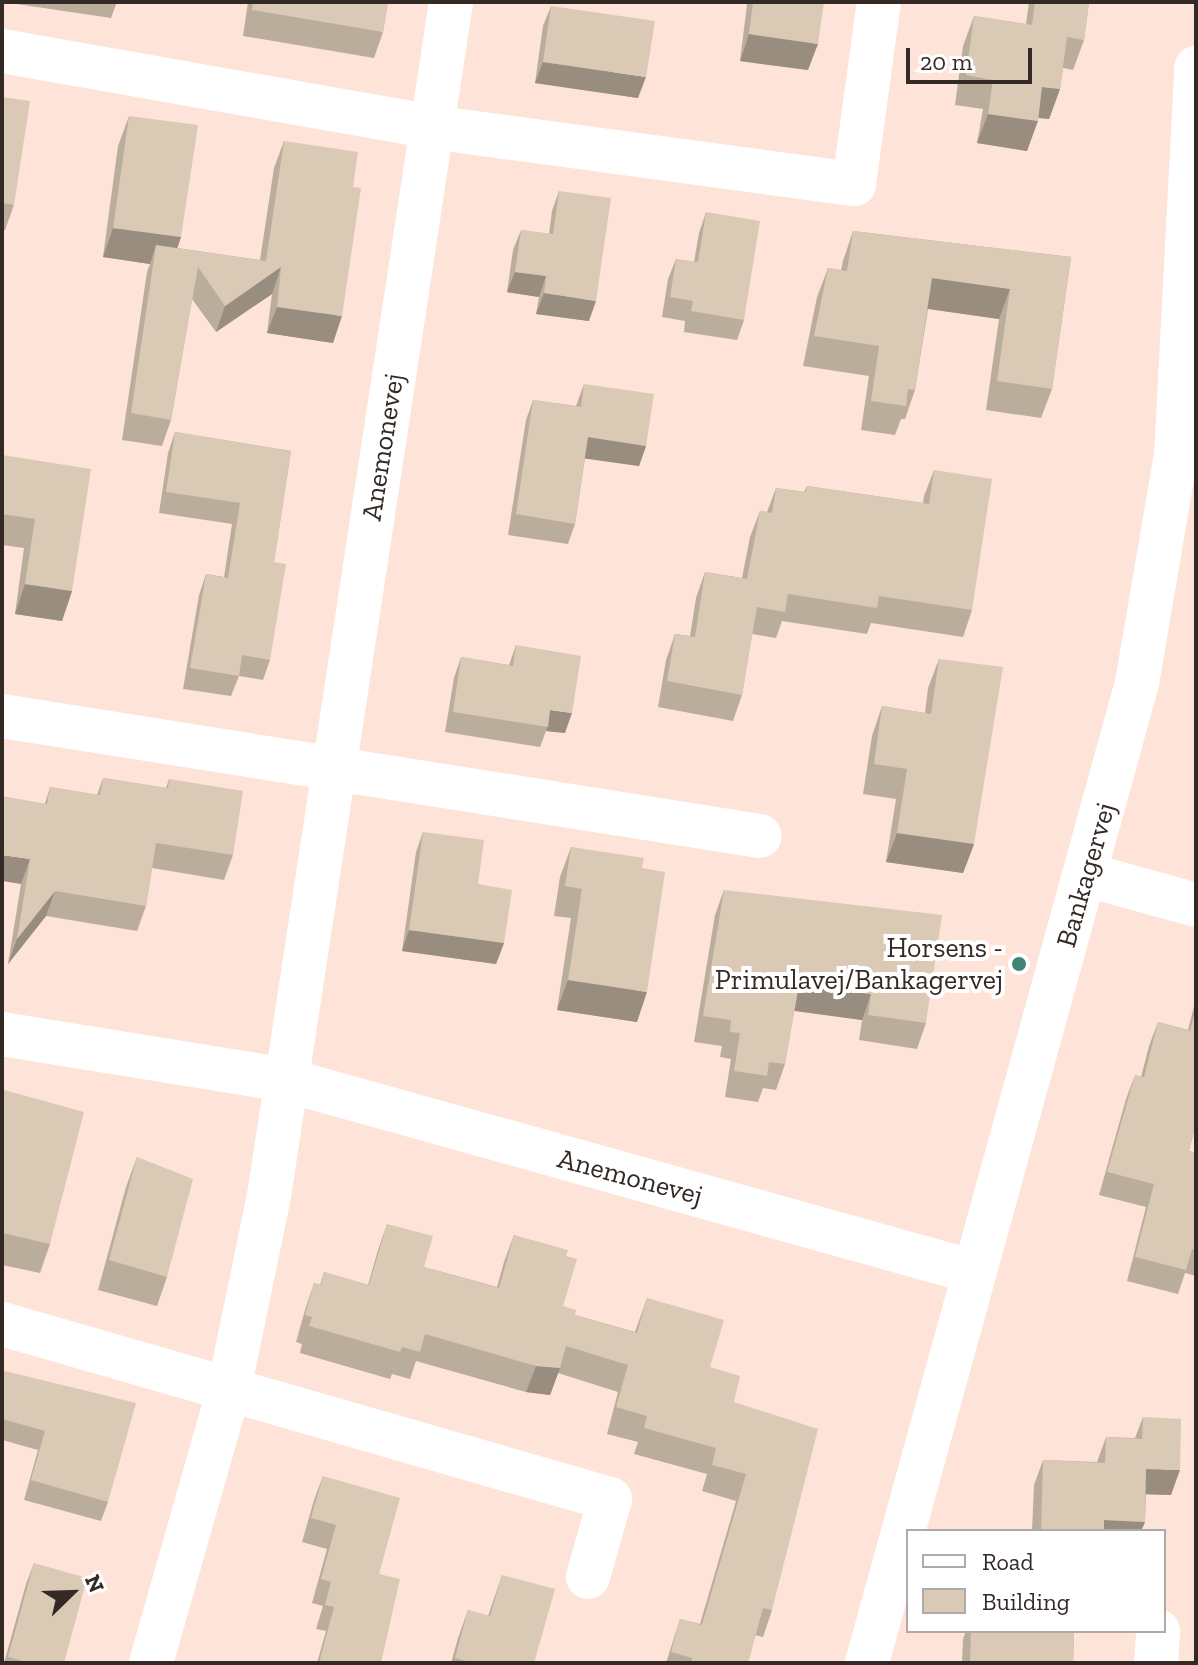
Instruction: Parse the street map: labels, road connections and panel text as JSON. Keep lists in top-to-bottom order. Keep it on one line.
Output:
{"streets":{"street":["Anemonevej","Bankagervej"]},"crossings":[["Anemonevej","Bankagervej"]],"places":["Horsens - Primulavej/Bankagervej"],"legend":["Road","Building"],"scale_bar":"20 m","north":"top right"}
